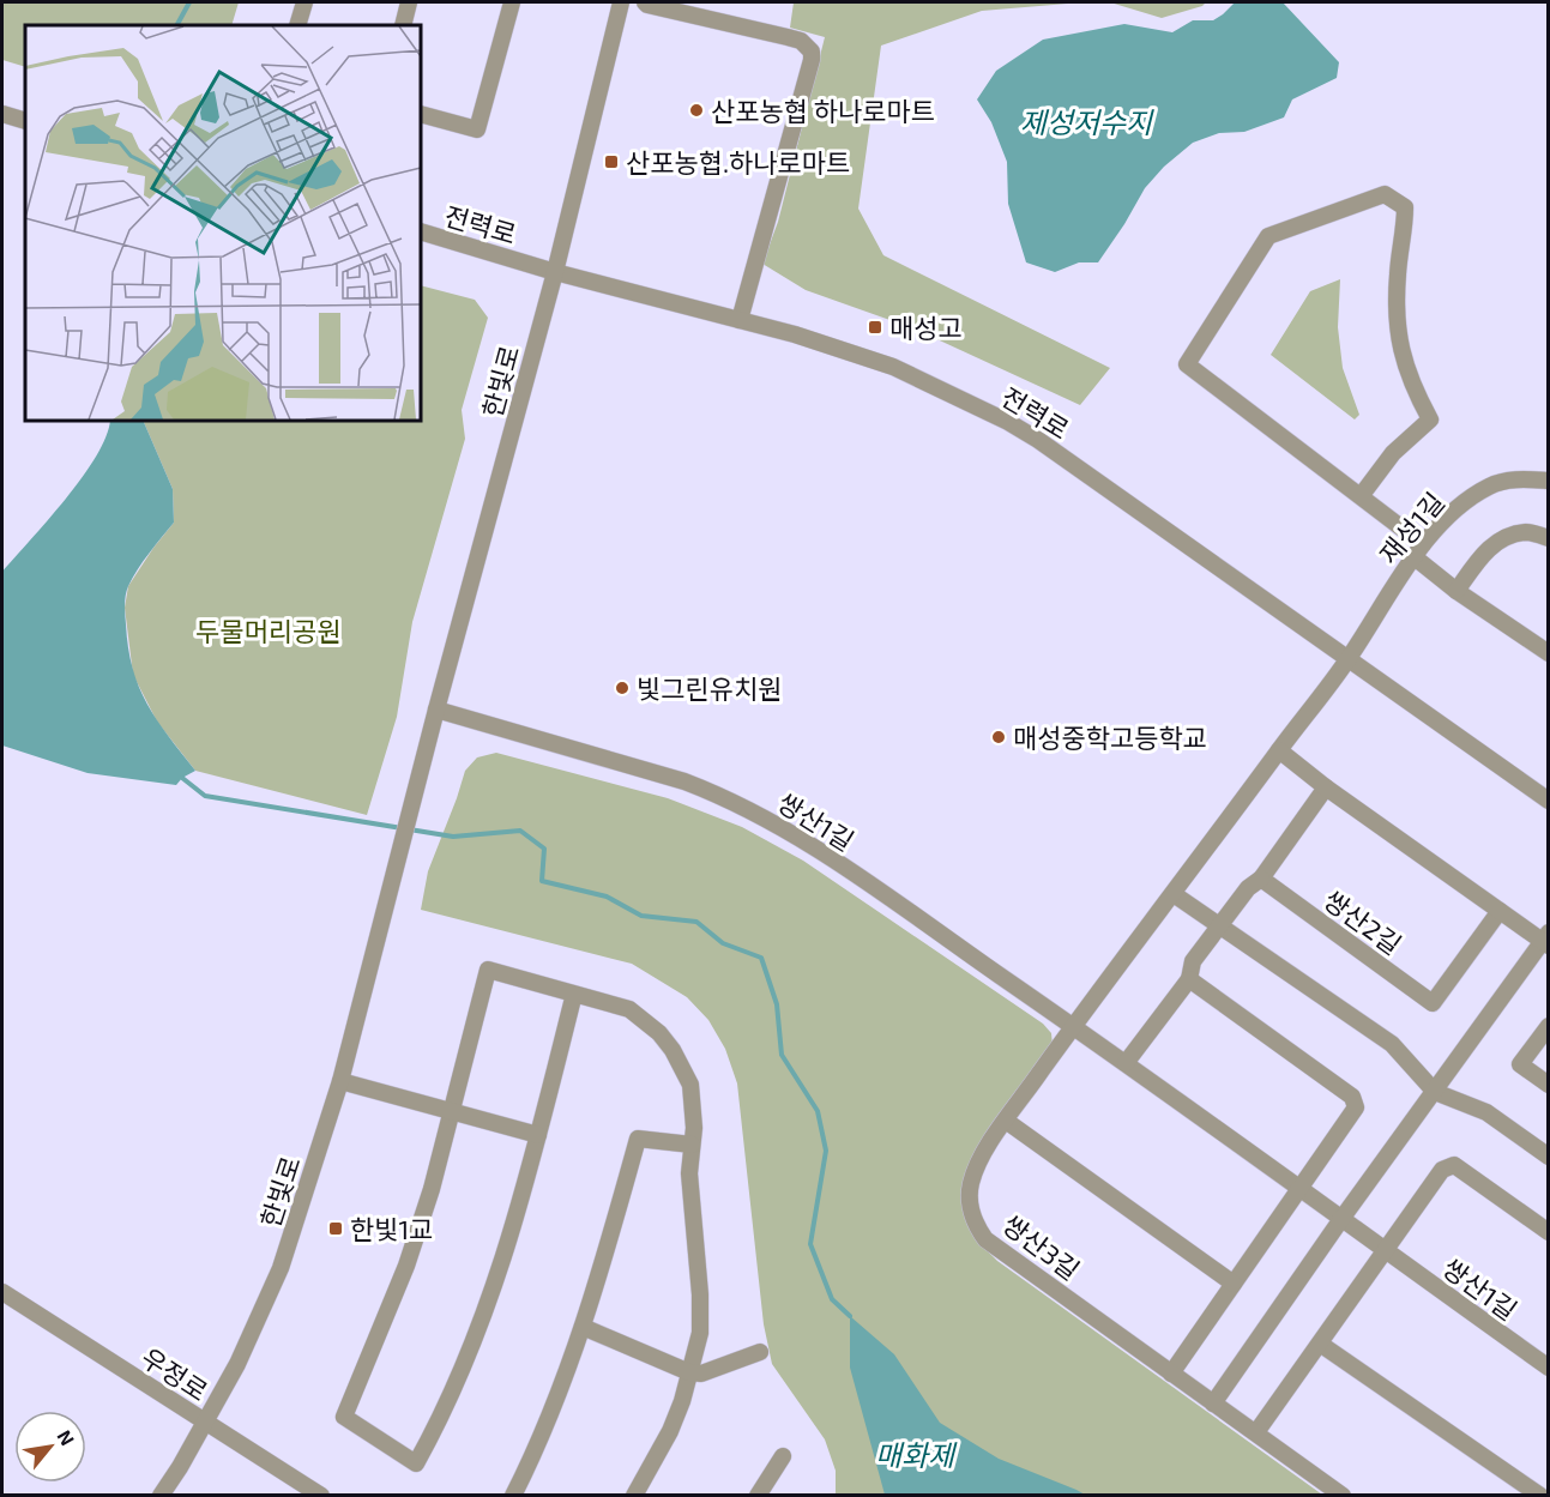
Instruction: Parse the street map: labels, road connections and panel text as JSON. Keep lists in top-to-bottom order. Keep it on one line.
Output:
{"streets":{"street":["전력로","한빛로","재성1길","쌍산1길","쌍산2길","쌍산3길","우정로"]},"crossings":[["전력로","한빛로"],["전력로","재성1길"],["한빛로","쌍산1길"],["한빛로","우정로"],["쌍산1길","쌍산3길"]],"water":["제성저수지","매화제"],"parks":["두물머리공원"],"places":{"other":["산포농협 하나로마트","빛그린유치원","매성중학고등학교"],"transit":["산포농협.하나로마트","매성고","한빛1교"]},"north":"top right"}
